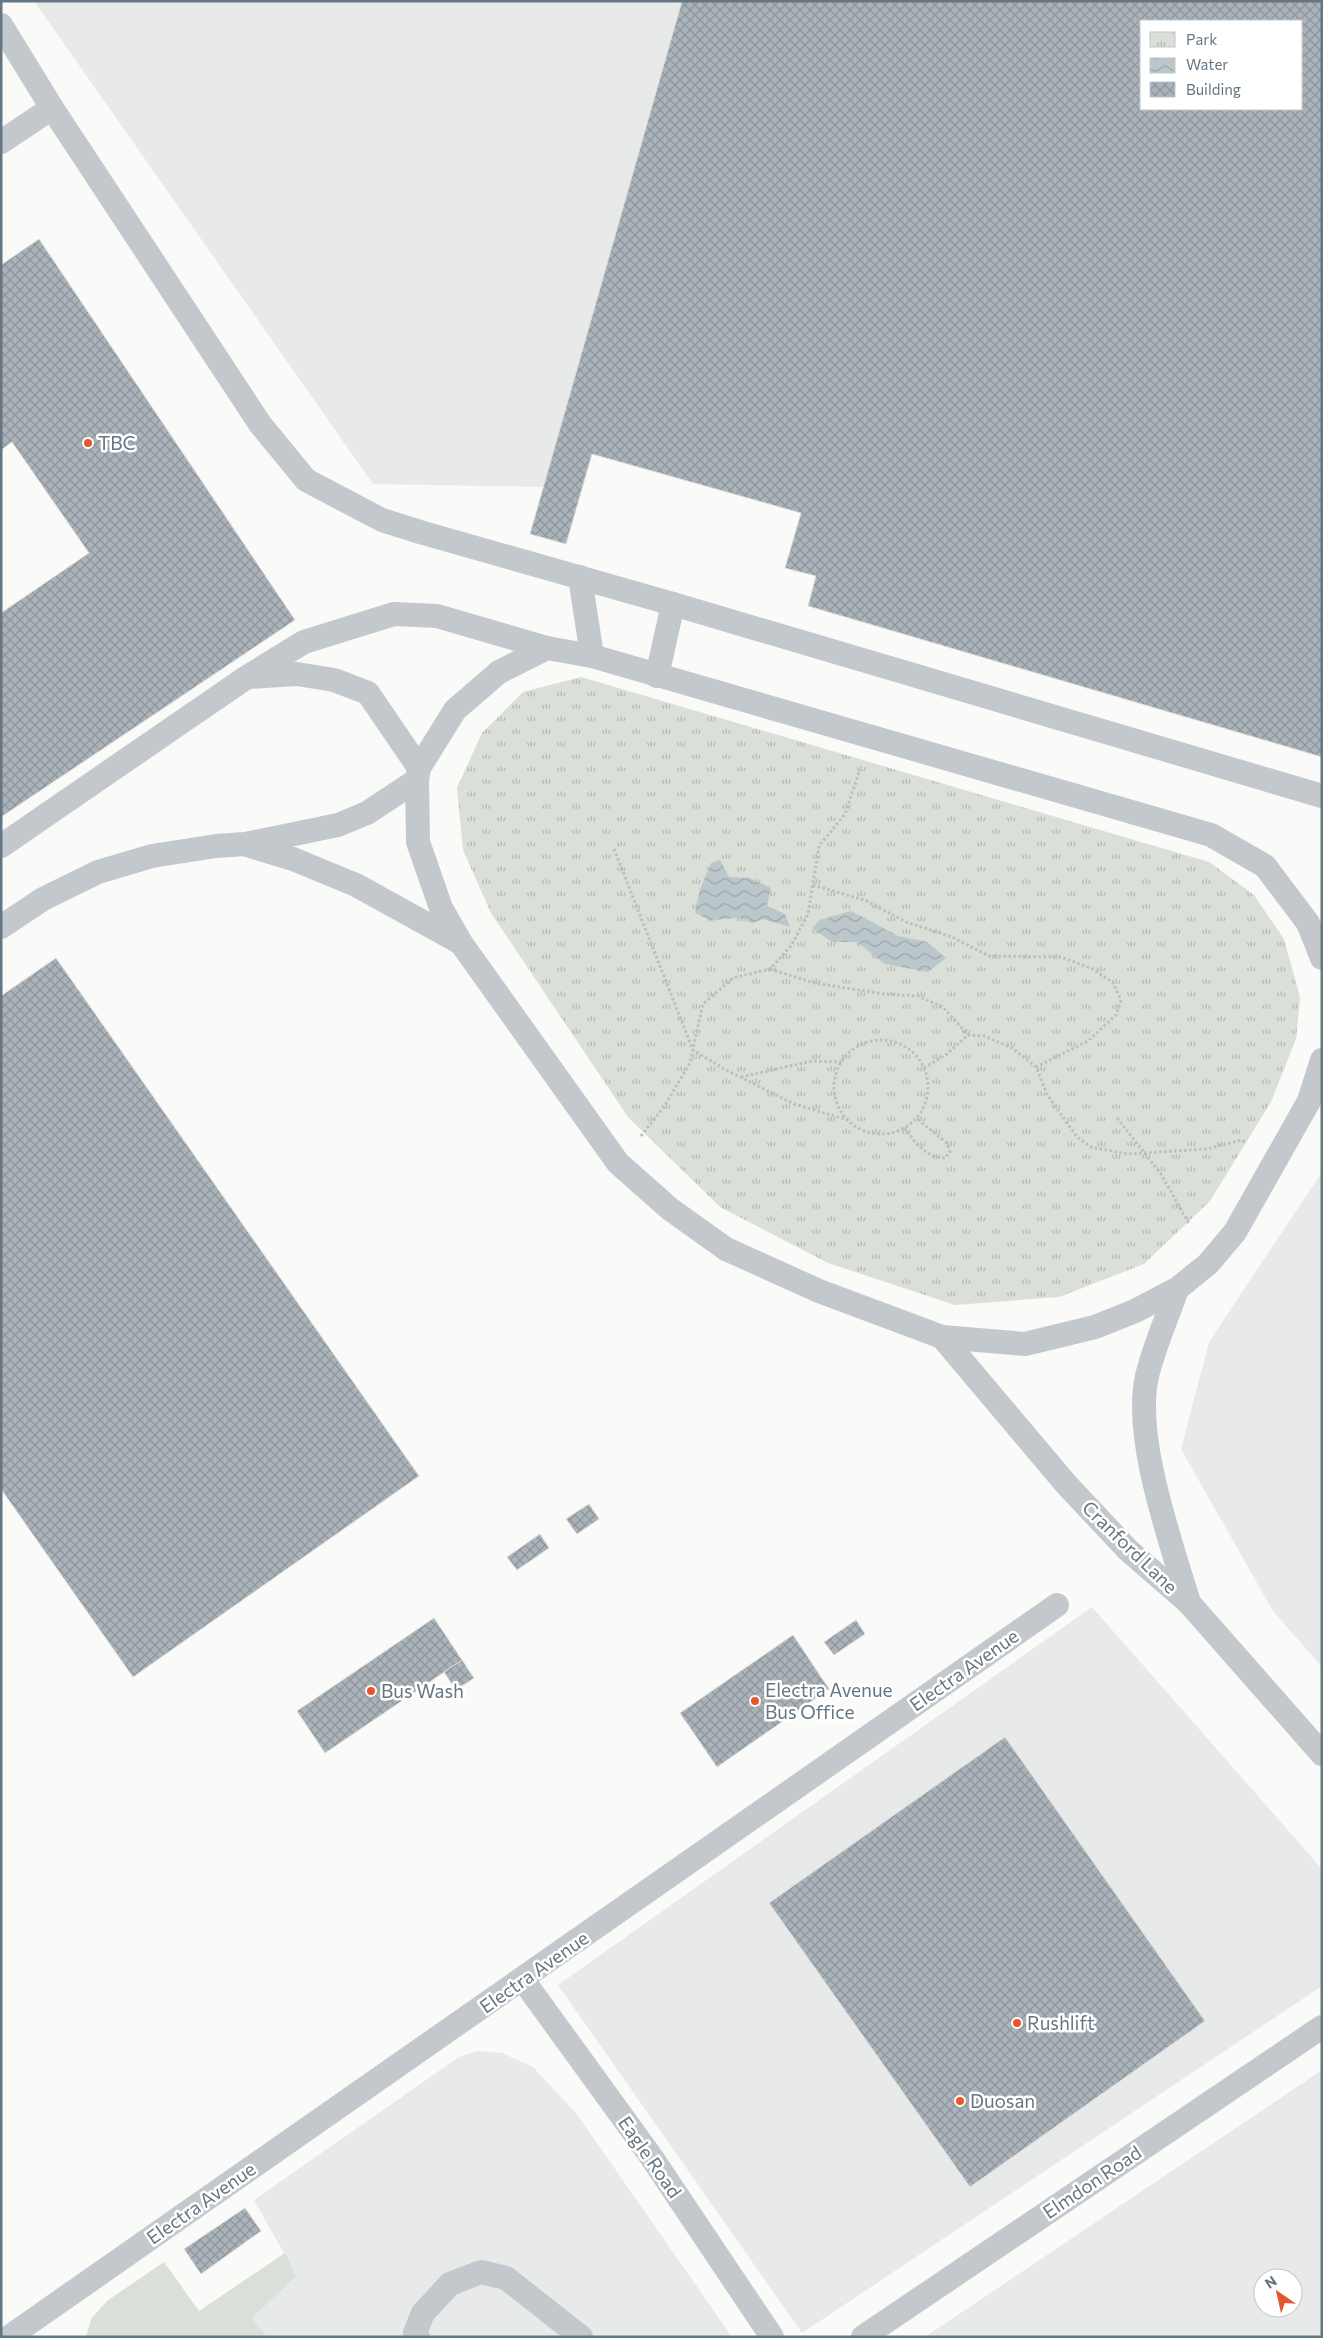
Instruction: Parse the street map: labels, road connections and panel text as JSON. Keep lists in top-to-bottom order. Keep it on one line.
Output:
{"streets":{"lane":["Cranford Lane","Electra Avenue","Eagle Road","Elmdon Road"]},"crossings":[["Electra Avenue","Eagle Road"]],"places":["TBC","Bus Wash","Electra Avenue Bus Office","Rushlift","Duosan"],"legend":["Park","Water","Building"],"north":"top left"}
